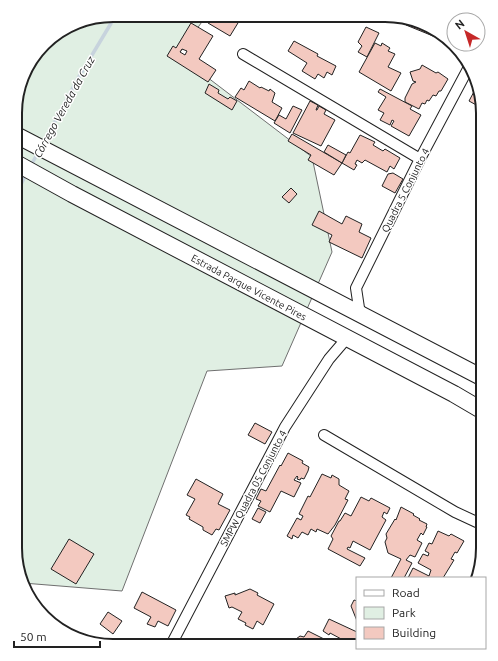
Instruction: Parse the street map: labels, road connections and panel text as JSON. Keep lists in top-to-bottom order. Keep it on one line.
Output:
{"streets":{"main road":["Estrada Parque Vicente Pires"],"street":["Quadra 5 Conjunto 4","SMPW Quadra 05 Conjunto 4"]},"crossings":[["Estrada Parque Vicente Pires","SMPW Quadra 05 Conjunto 4"]],"water":["Córrego Vereda da Cruz"],"legend":["Road","Park","Building"],"scale_bar":"50 m","north":"top left"}
